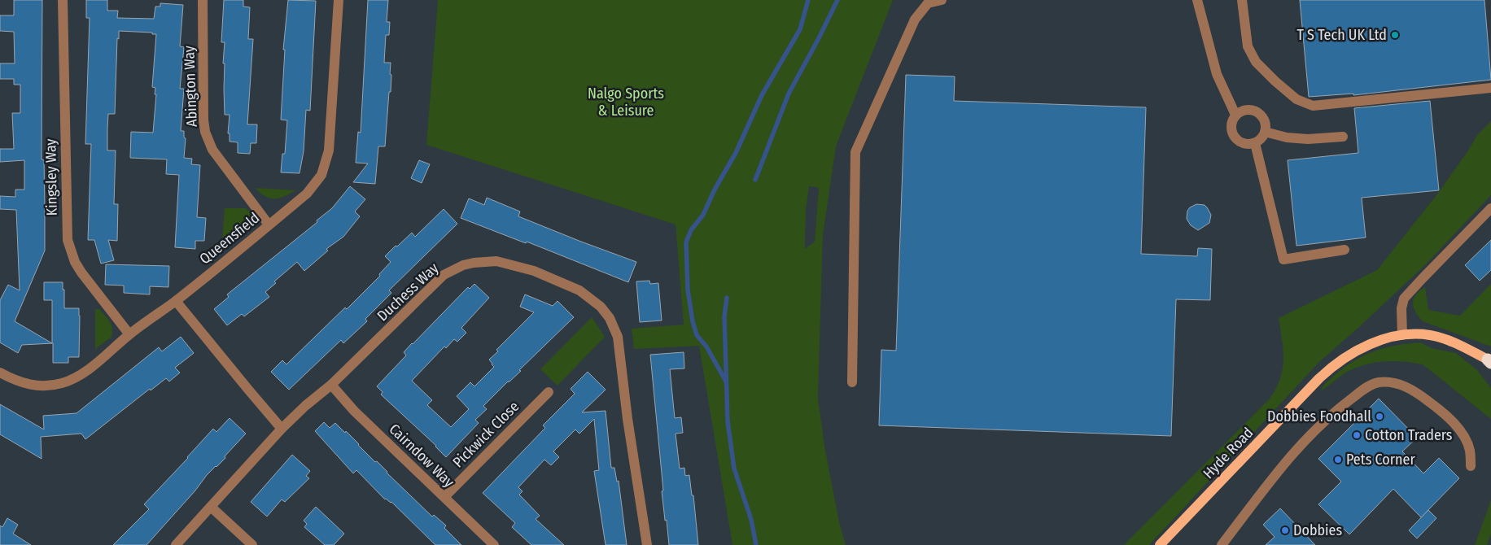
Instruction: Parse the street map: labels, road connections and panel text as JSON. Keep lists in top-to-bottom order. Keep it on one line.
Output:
{"streets":{"main road":["Hyde Road"],"street":["Abington Way","Kingsley Way","Queensfield","Duchess Way","Pickwick Close","Cairndow Way"]},"crossings":[["Abington Way","Queensfield"],["Kingsley Way","Queensfield"],["Duchess Way","Cairndow Way"],["Pickwick Close","Cairndow Way"]],"parks":["Nalgo Sports & Leisure"],"places":["T S Tech UK Ltd","Dobbies Foodhall","Cotton Traders","Pets Corner","Dobbies"]}
